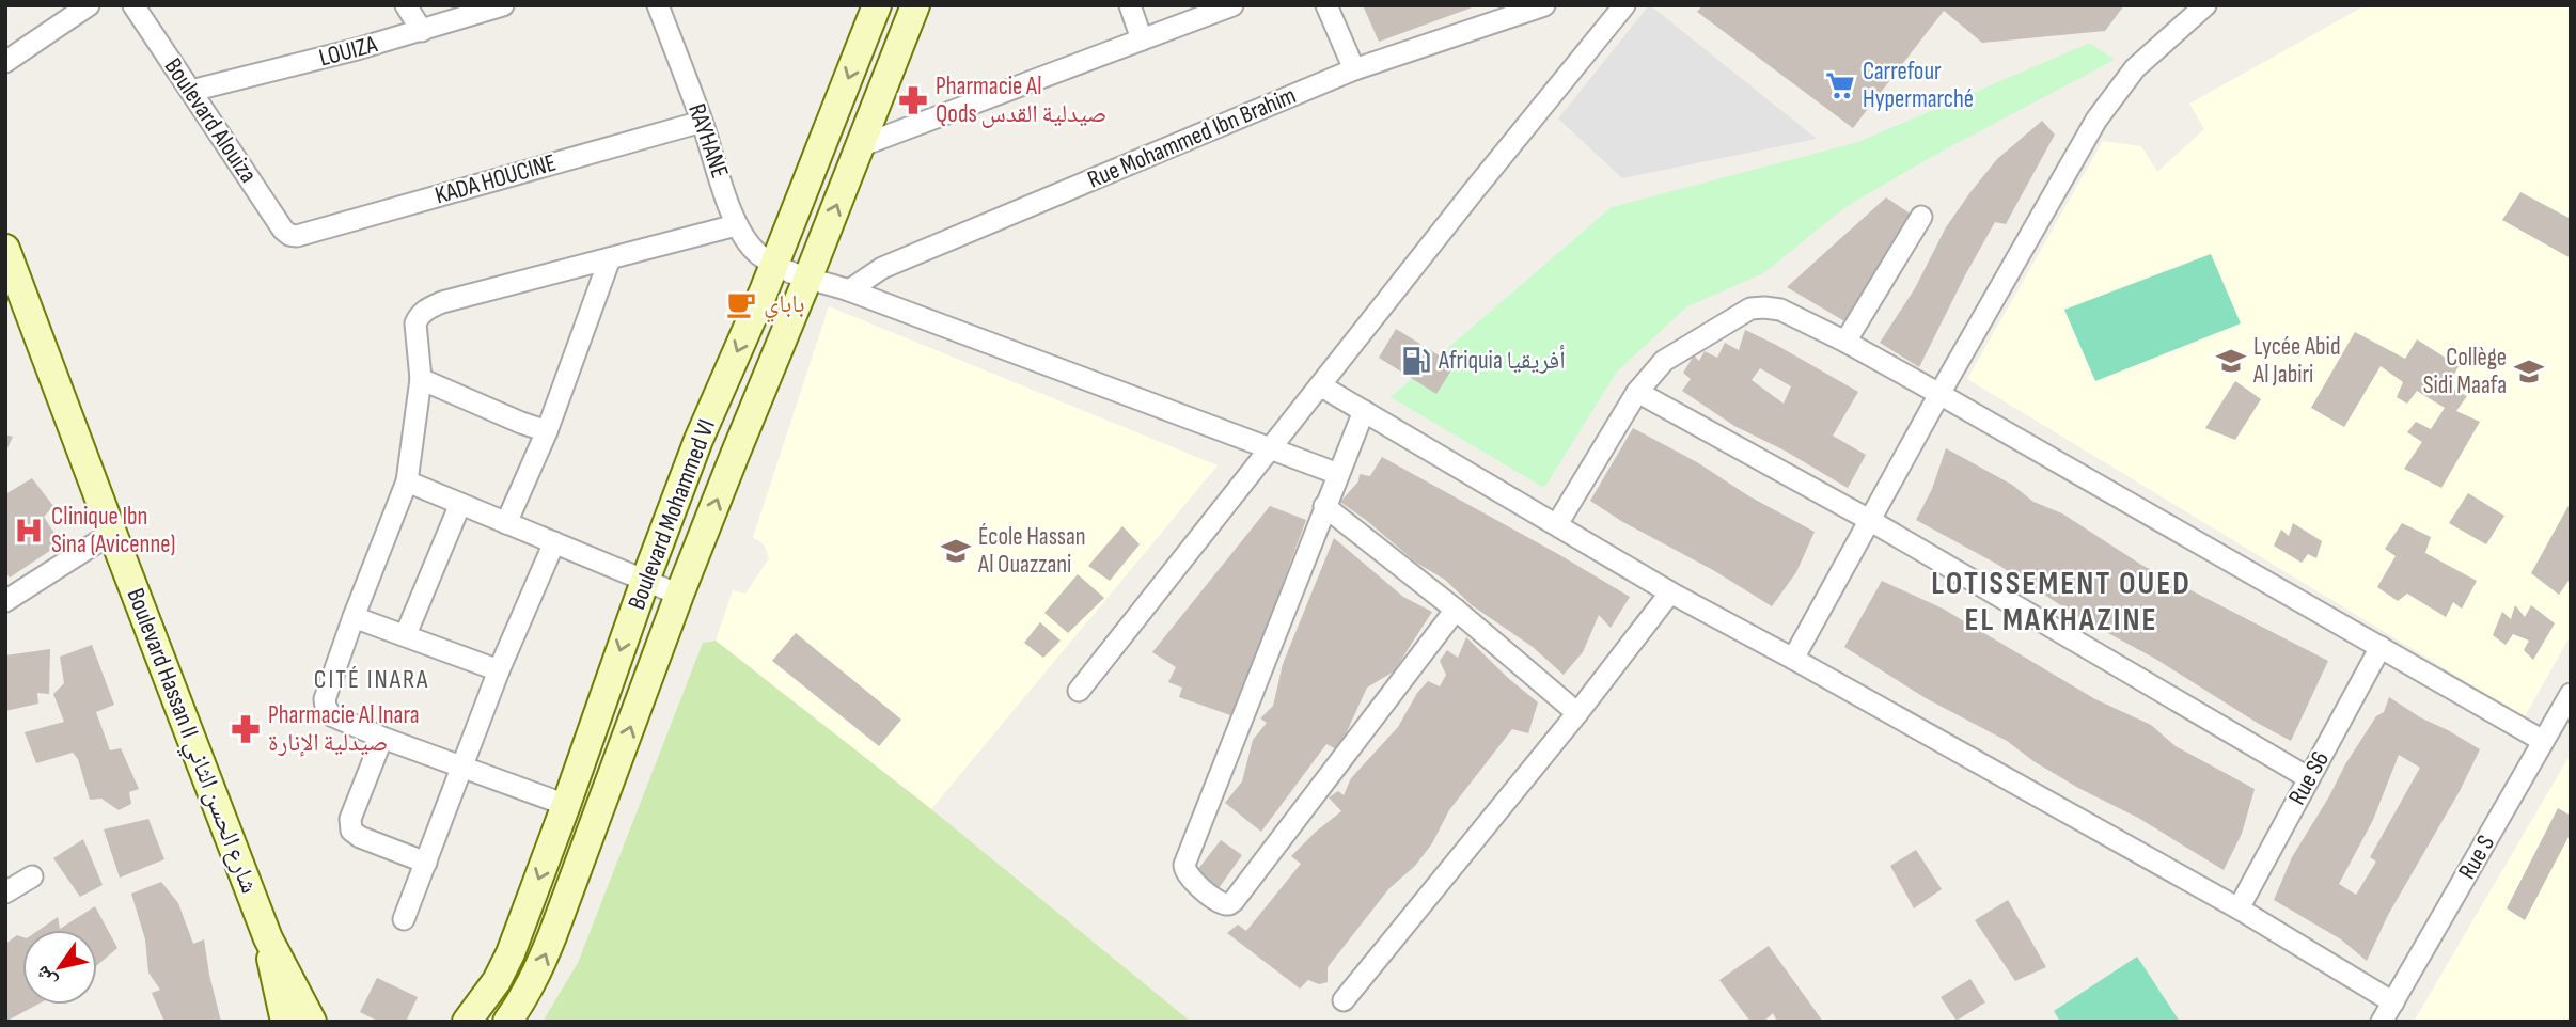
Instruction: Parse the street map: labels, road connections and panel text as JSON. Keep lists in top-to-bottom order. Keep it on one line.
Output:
{"streets":{"main road":["Boulevard Mohammed VI","Boulevard Hassan II شارع الحسن الثاني"],"street":["LOUIZA","Boulevard Alouiza","Rue Mohammed Ibn Brahim","RAYHANE","KADA HOUCINE","Rue S6","Rue S"]},"crossings":[["LOUIZA","Boulevard Alouiza"],["Boulevard Alouiza","KADA HOUCINE"],["RAYHANE","KADA HOUCINE"],["RAYHANE","Boulevard Mohammed VI"]],"districts":["LOTISSEMENT OUED EL MAKHAZINE","CITÉ INARA"],"places":{"supermarket":["Carrefour Hypermarché"],"pharmacy":["Pharmacie Al Qods صيدلية القدس","Pharmacie Al Inara صيدلية الإنارة"],"cafe":["باباي"],"fuel station":["Afriquia أفريقيا"],"school or university":["Lycée Abid Al Jabiri","Collège Sidi Maafa","École Hassan Al Ouazzani"],"hospital":["Clinique Ibn Sina (Avicenne)"]},"north":"bottom left"}
